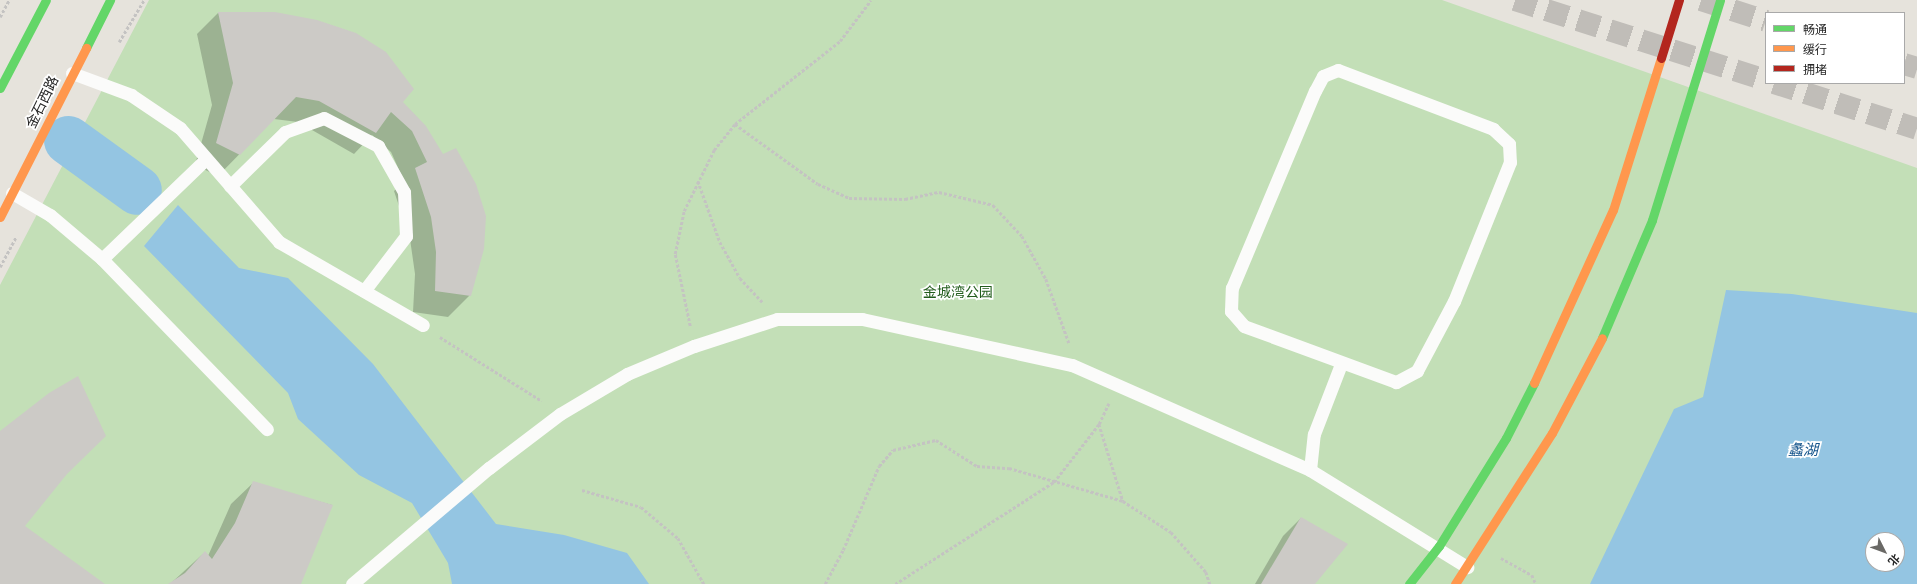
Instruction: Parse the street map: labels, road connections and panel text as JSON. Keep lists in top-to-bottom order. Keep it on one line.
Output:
{"streets":{"main road":["金石西路"]},"water":["蠡湖"],"parks":["金城湾公园"],"legend":["畅通","缓行","拥堵"],"north":"bottom right"}
